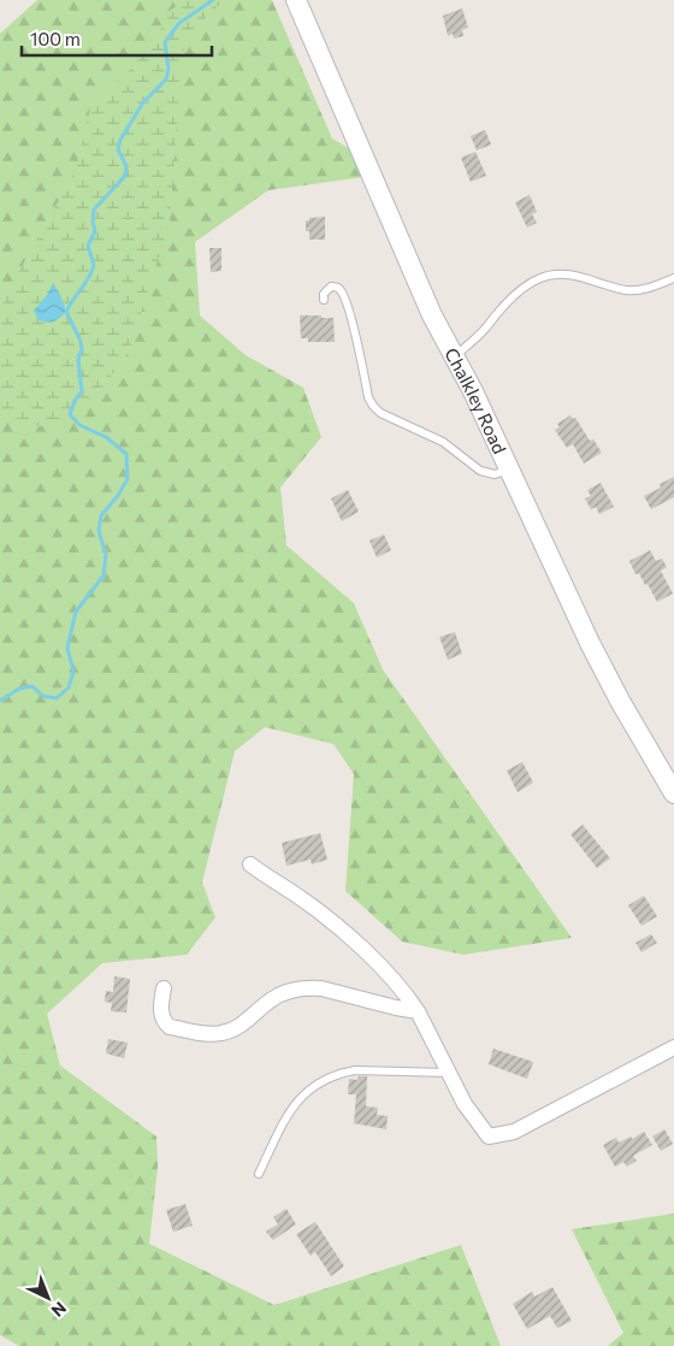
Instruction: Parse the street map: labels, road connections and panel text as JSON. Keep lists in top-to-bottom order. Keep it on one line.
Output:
{"streets":{"street":["Chalkley Road"]},"scale_bar":"100 m","north":"bottom right"}
